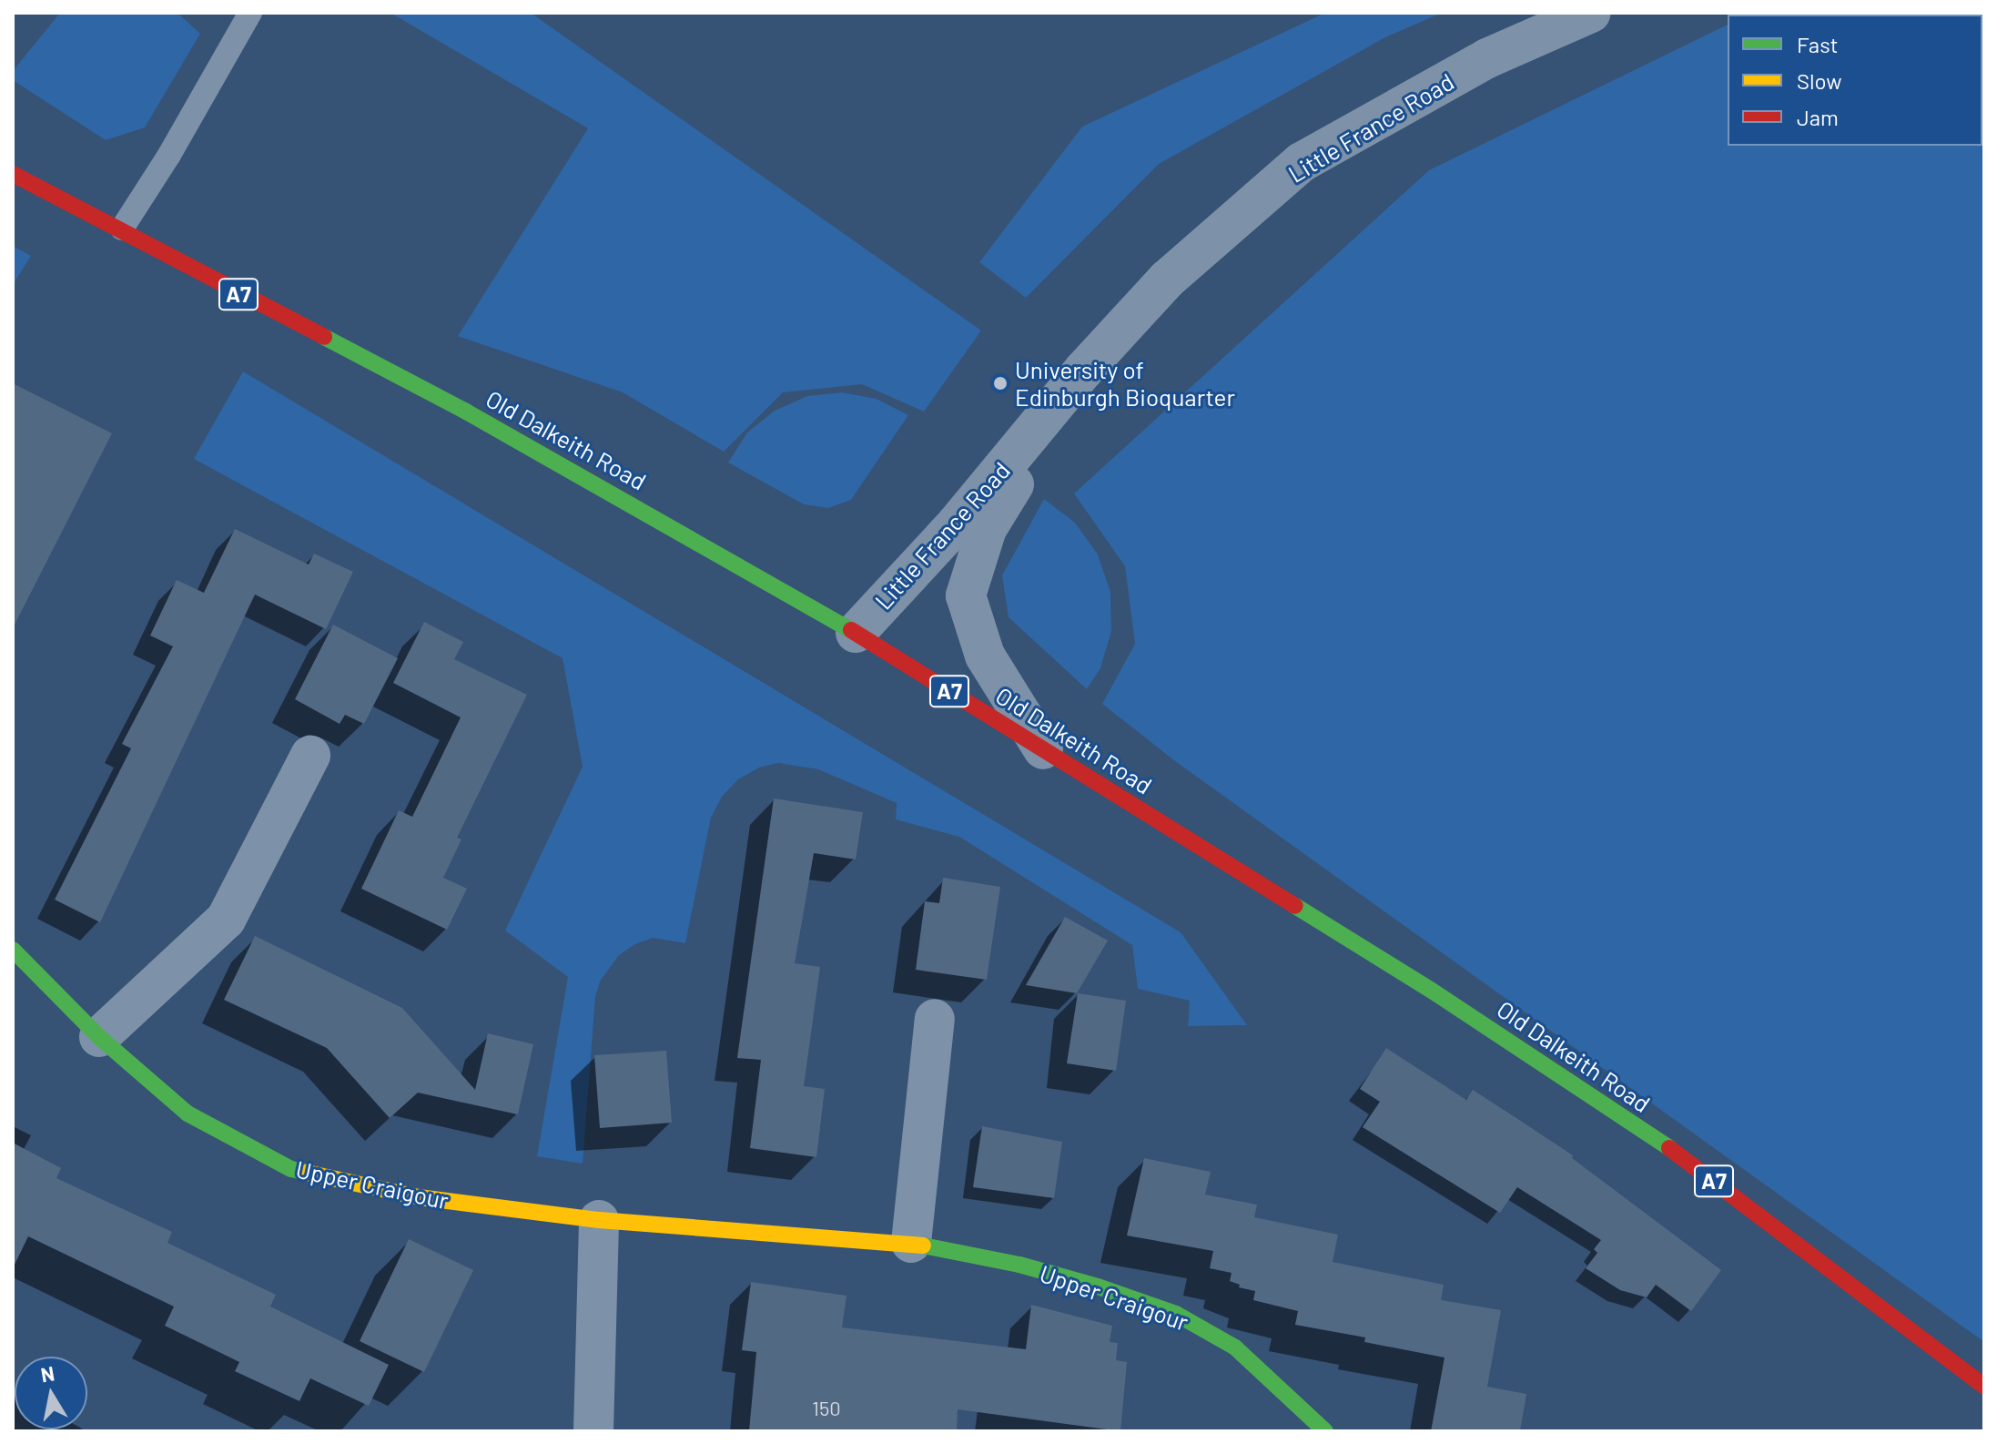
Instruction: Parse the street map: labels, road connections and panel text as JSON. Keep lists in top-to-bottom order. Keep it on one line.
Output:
{"streets":{"main road":["A7","Old Dalkeith Road","Upper Craigour"],"street":["Little France Road"]},"crossings":[["Little France Road","Old Dalkeith Road"]],"places":["University of Edinburgh Bioquarter"],"house_numbers":["150"],"legend":["Fast","Slow","Jam"],"north":"top"}
